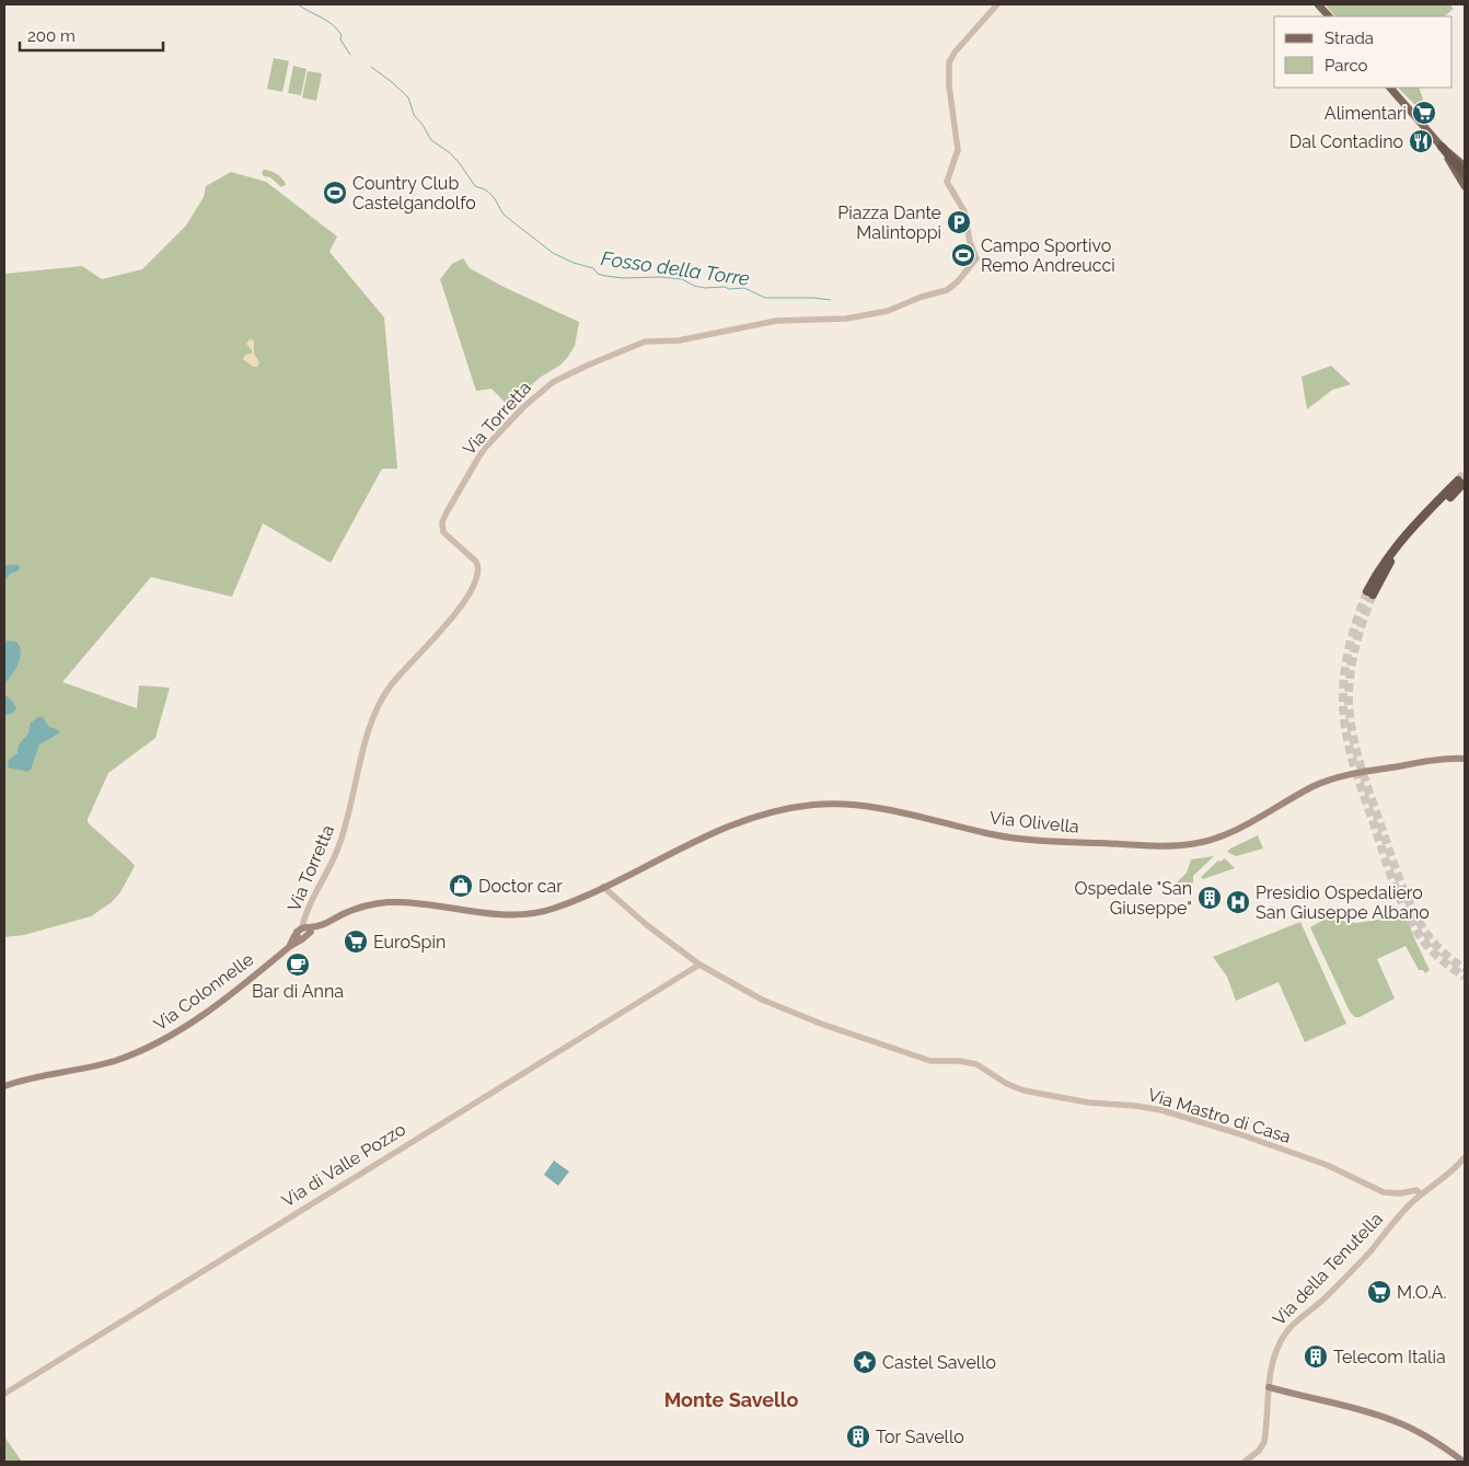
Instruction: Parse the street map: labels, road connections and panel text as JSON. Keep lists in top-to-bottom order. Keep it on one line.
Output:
{"streets":{"main road":["Via Olivella","Via Colonnelle"],"street":["Via Torretta","Via Mastro di Casa","Via di Valle Pozzo","Via della Tenutella"]},"crossings":[["Via Torretta","Via Colonnelle"],["Via Olivella","Via Colonnelle"],["Via Olivella","Via Mastro di Casa"],["Via Colonnelle","Via Mastro di Casa"],["Via Mastro di Casa","Via di Valle Pozzo"],["Via Mastro di Casa","Via della Tenutella"]],"districts":["Monte Savello"],"water":["Fosso della Torre"],"places":{"supermarket":["Alimentari","EuroSpin","M.O.A."],"restaurant":["Dal Contadino"],"sports":["Country Club Castelgandolfo","Campo Sportivo Remo Andreucci"],"parking":["Piazza Dante Malintoppi"],"shop":["Doctor car"],"building":["Ospedale \"San Giuseppe\"","Telecom Italia","Tor Savello"],"hospital":["Presidio Ospedaliero San Giuseppe Albano"],"cafe":["Bar di Anna"],"place":["Castel Savello"]},"legend":["Strada","Parco"],"scale_bar":"200 m"}
